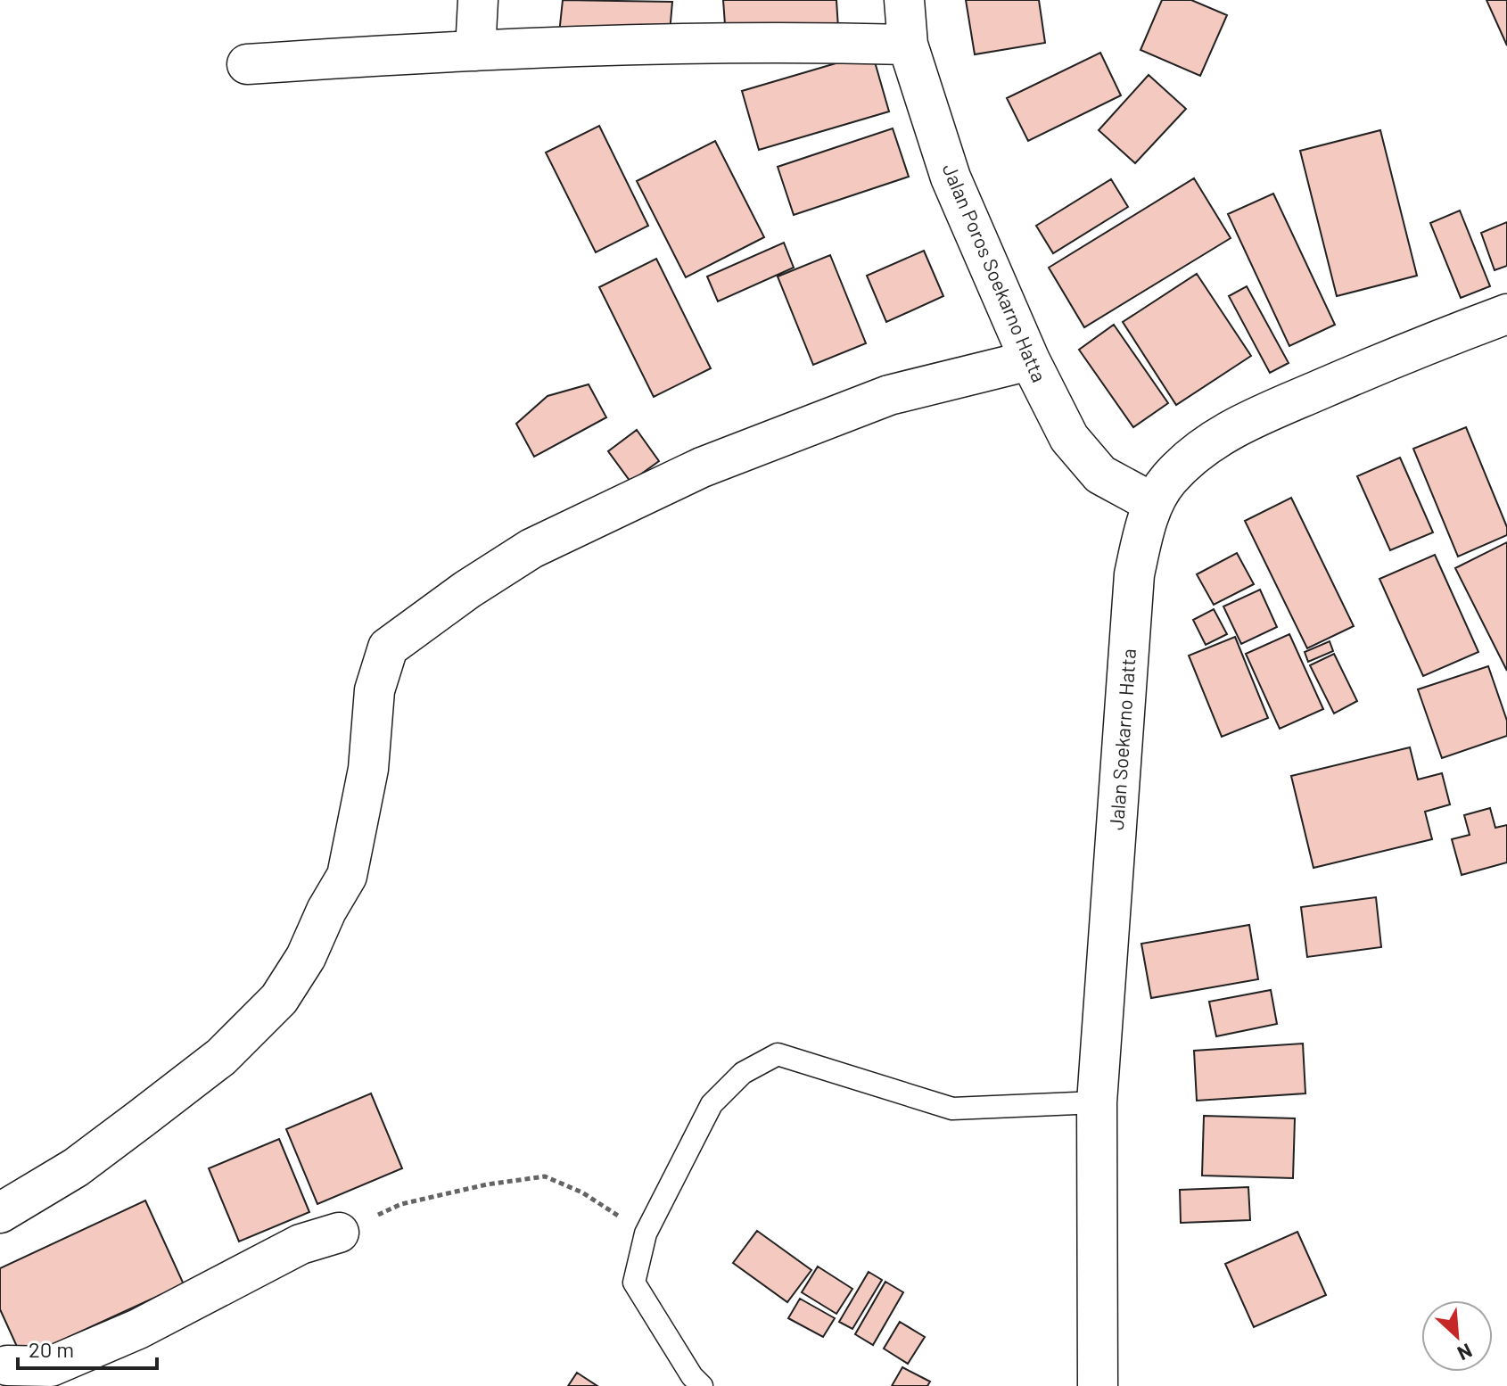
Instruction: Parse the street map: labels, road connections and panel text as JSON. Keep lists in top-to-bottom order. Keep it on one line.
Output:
{"streets":{"street":["Jalan Poros Soekarno Hatta","Jalan Soekarno Hatta"]},"crossings":[["Jalan Poros Soekarno Hatta","Jalan Soekarno Hatta"]],"scale_bar":"20 m","north":"bottom right"}
